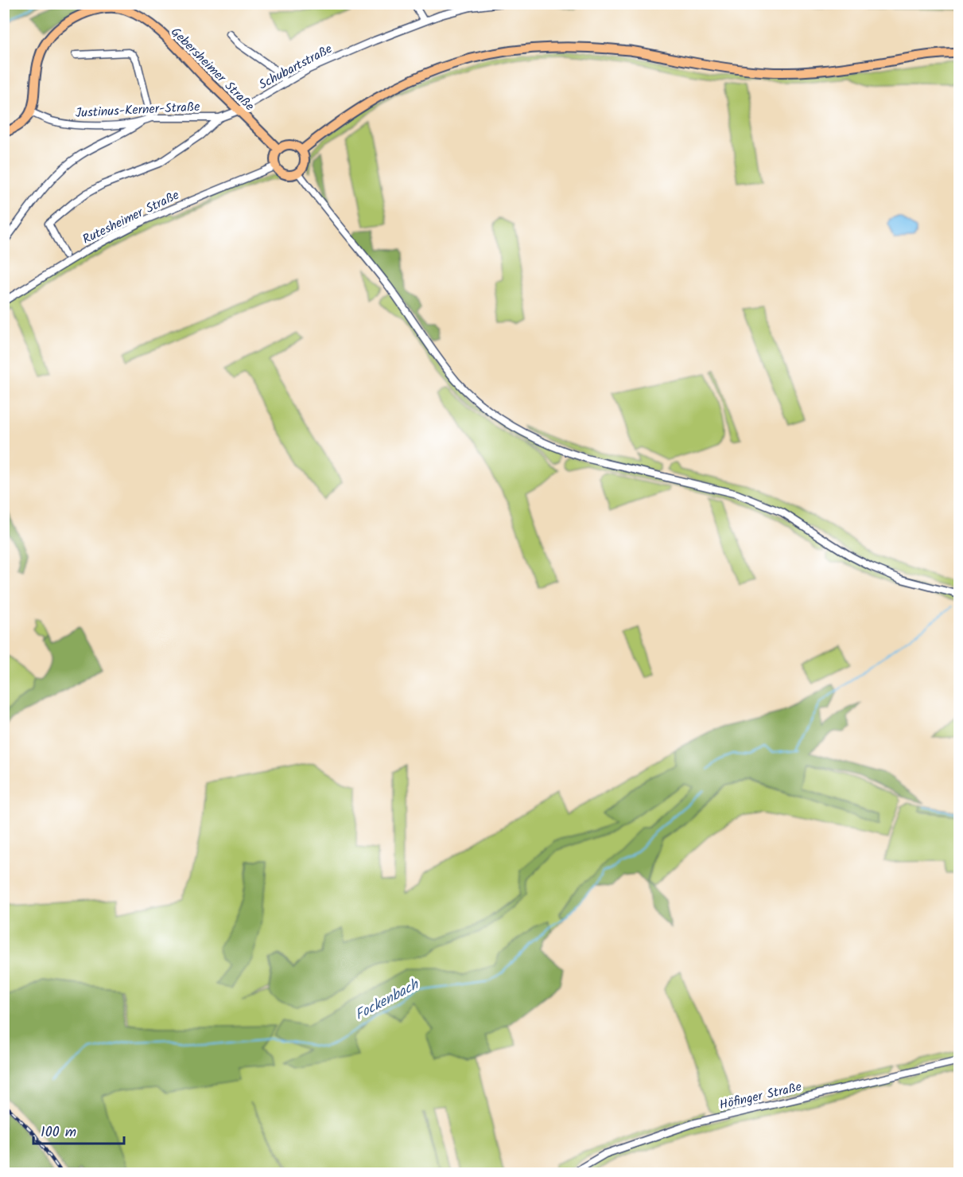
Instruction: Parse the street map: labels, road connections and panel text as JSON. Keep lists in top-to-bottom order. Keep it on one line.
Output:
{"streets":{"main road":["Gebersheimer Straße"],"street":["Schubartstraße","Justinus-Kerner-Straße","Rutesheimer Straße","Höfinger Straße"]},"crossings":[["Schubartstraße","Gebersheimer Straße"],["Schubartstraße","Justinus-Kerner-Straße"],["Gebersheimer Straße","Justinus-Kerner-Straße"],["Gebersheimer Straße","Rutesheimer Straße"]],"water":["Fockenbach"],"scale_bar":"100 m"}
